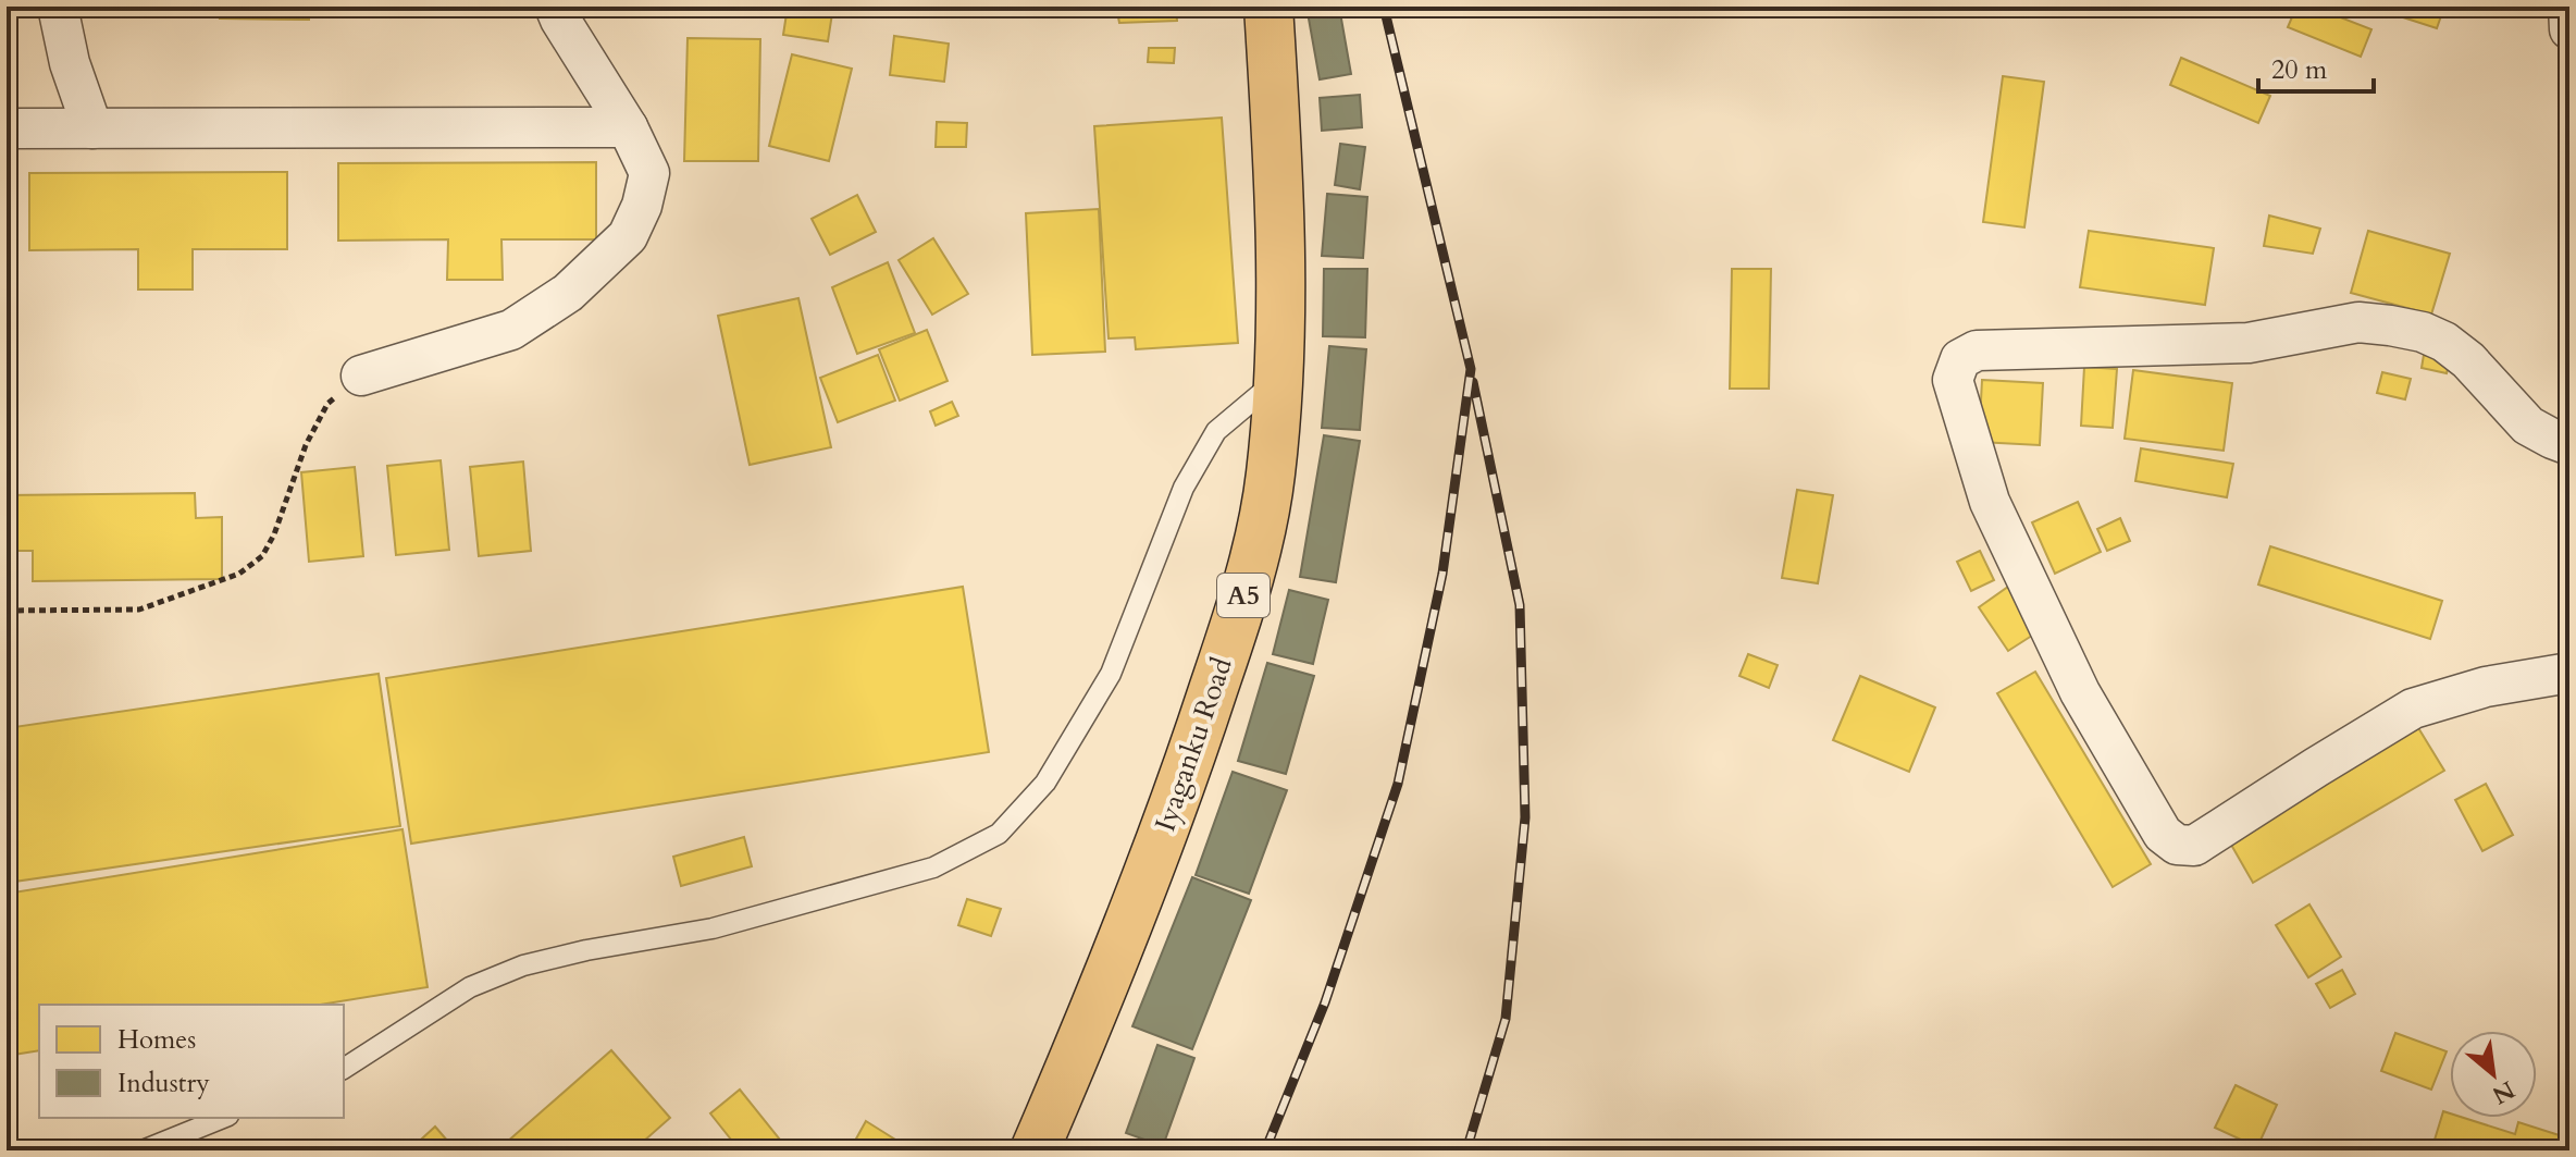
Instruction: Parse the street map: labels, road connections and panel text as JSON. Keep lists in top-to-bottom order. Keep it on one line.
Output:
{"streets":{"highway":["A5","Iyaganku Road"]},"legend":["Homes","Industry"],"scale_bar":"20 m","north":"bottom right"}
